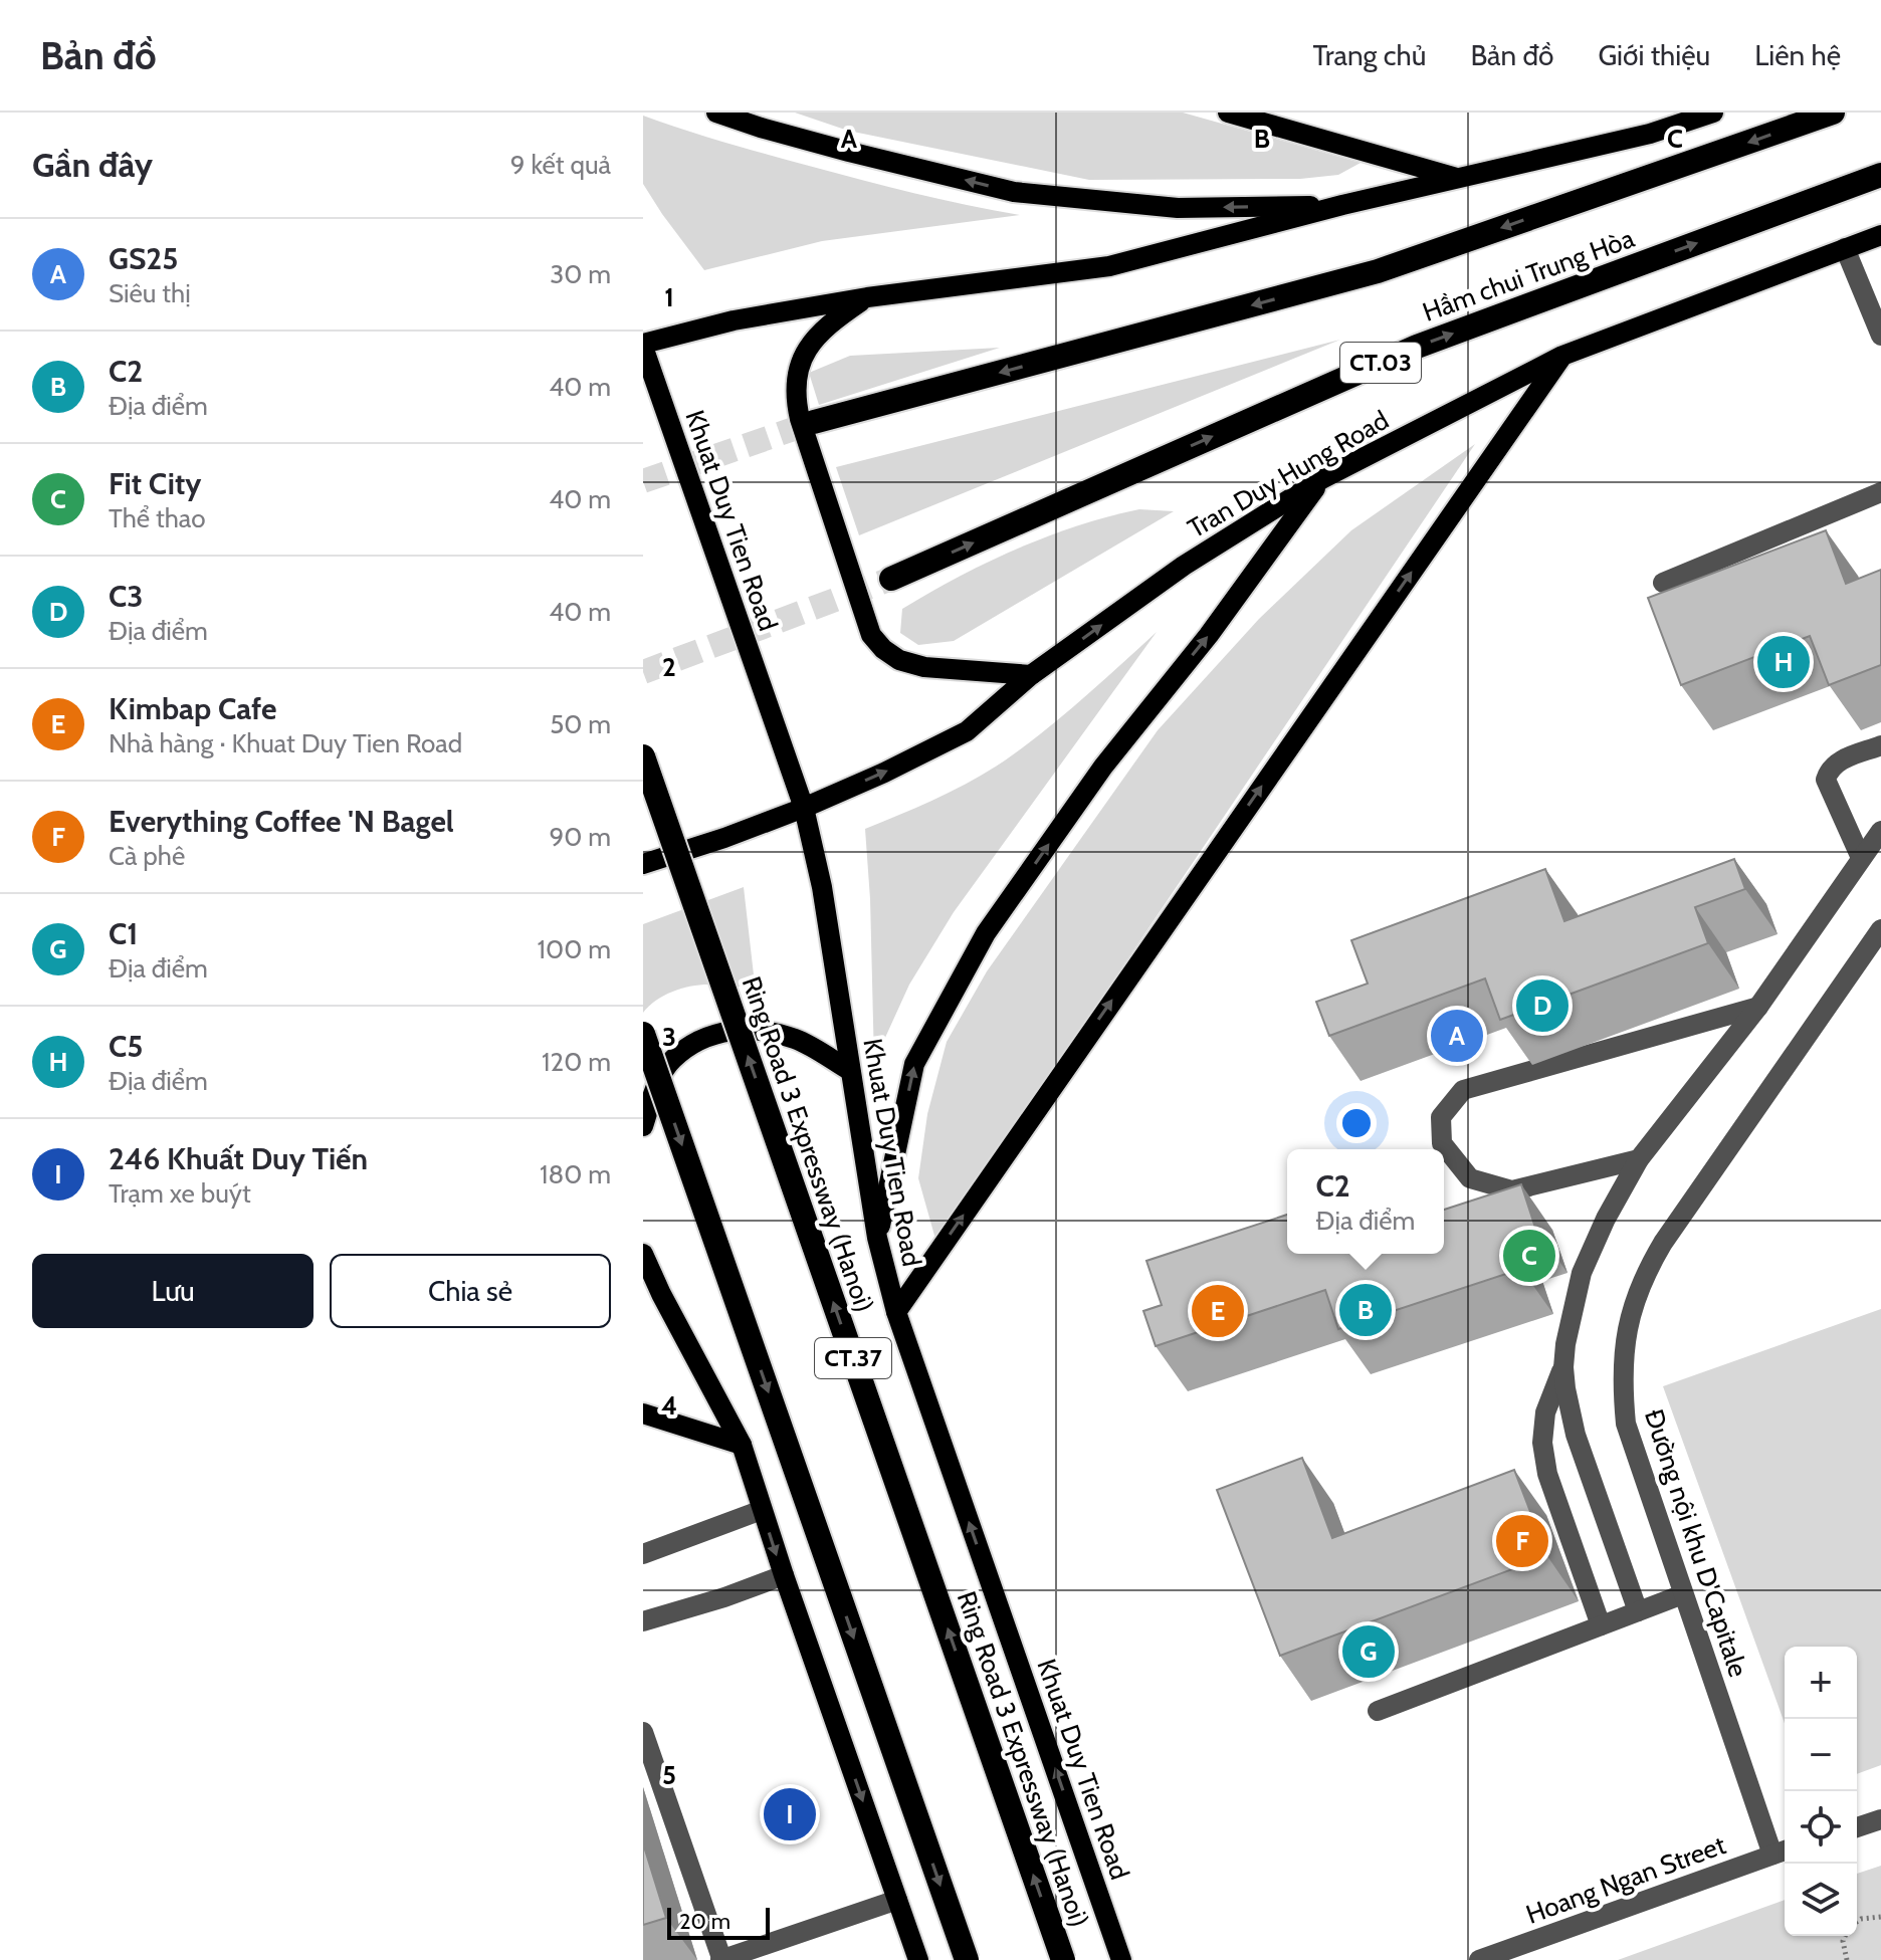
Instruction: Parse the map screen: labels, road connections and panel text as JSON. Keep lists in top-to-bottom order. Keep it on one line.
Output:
{"streets":{"highway":["Hầm chui Trung Hòa","CT.03","Ring Road 3 Expressway (Hanoi)","CT.37"],"main road":["Tran Duy Hung Road","Khuat Duy Tien Road"],"street":["Đường nội khu D'Capitale","Hoang Ngan Street"]},"crossings":[["Tran Duy Hung Road","Khuat Duy Tien Road"],["Đường nội khu D'Capitale","Hoang Ngan Street"]],"one_way":["Tran Duy Hung Road","Khuat Duy Tien Road"],"scale_bar":"20 m","page":{"header":"Bản đồ","nav":["Trang chủ","Bản đồ","Giới thiệu","Liên hệ"],"heading":["Gần đây","9 kết quả"],"list":[{"mark":"A","name":"GS25","note":"Siêu thị","value":"30 m"},{"mark":"B","name":"C2","note":"Địa điểm","value":"40 m"},{"mark":"C","name":"Fit City","note":"Thể thao","value":"40 m"},{"mark":"D","name":"C3","note":"Địa điểm","value":"40 m"},{"mark":"E","name":"Kimbap Cafe","note":"Nhà hàng · Khuat Duy Tien Road","value":"50 m"},{"mark":"F","name":"Everything Coffee 'N Bagel","note":"Cà phê","value":"90 m"},{"mark":"G","name":"C1","note":"Địa điểm","value":"100 m"},{"mark":"H","name":"C5","note":"Địa điểm","value":"120 m"},{"mark":"I","name":"246 Khuất Duy Tiến","note":"Trạm xe buýt","value":"180 m"}],"pins":["H","D","A","C","B","E","F","G","I"],"popup":["C2","Địa điểm"],"buttons":["Lưu","Chia sẻ"],"map_buttons":["+","−"],"scale":"20 m"},"grid":{"columns":["A","B","C"],"rows":["1","2","3","4","5"]}}
